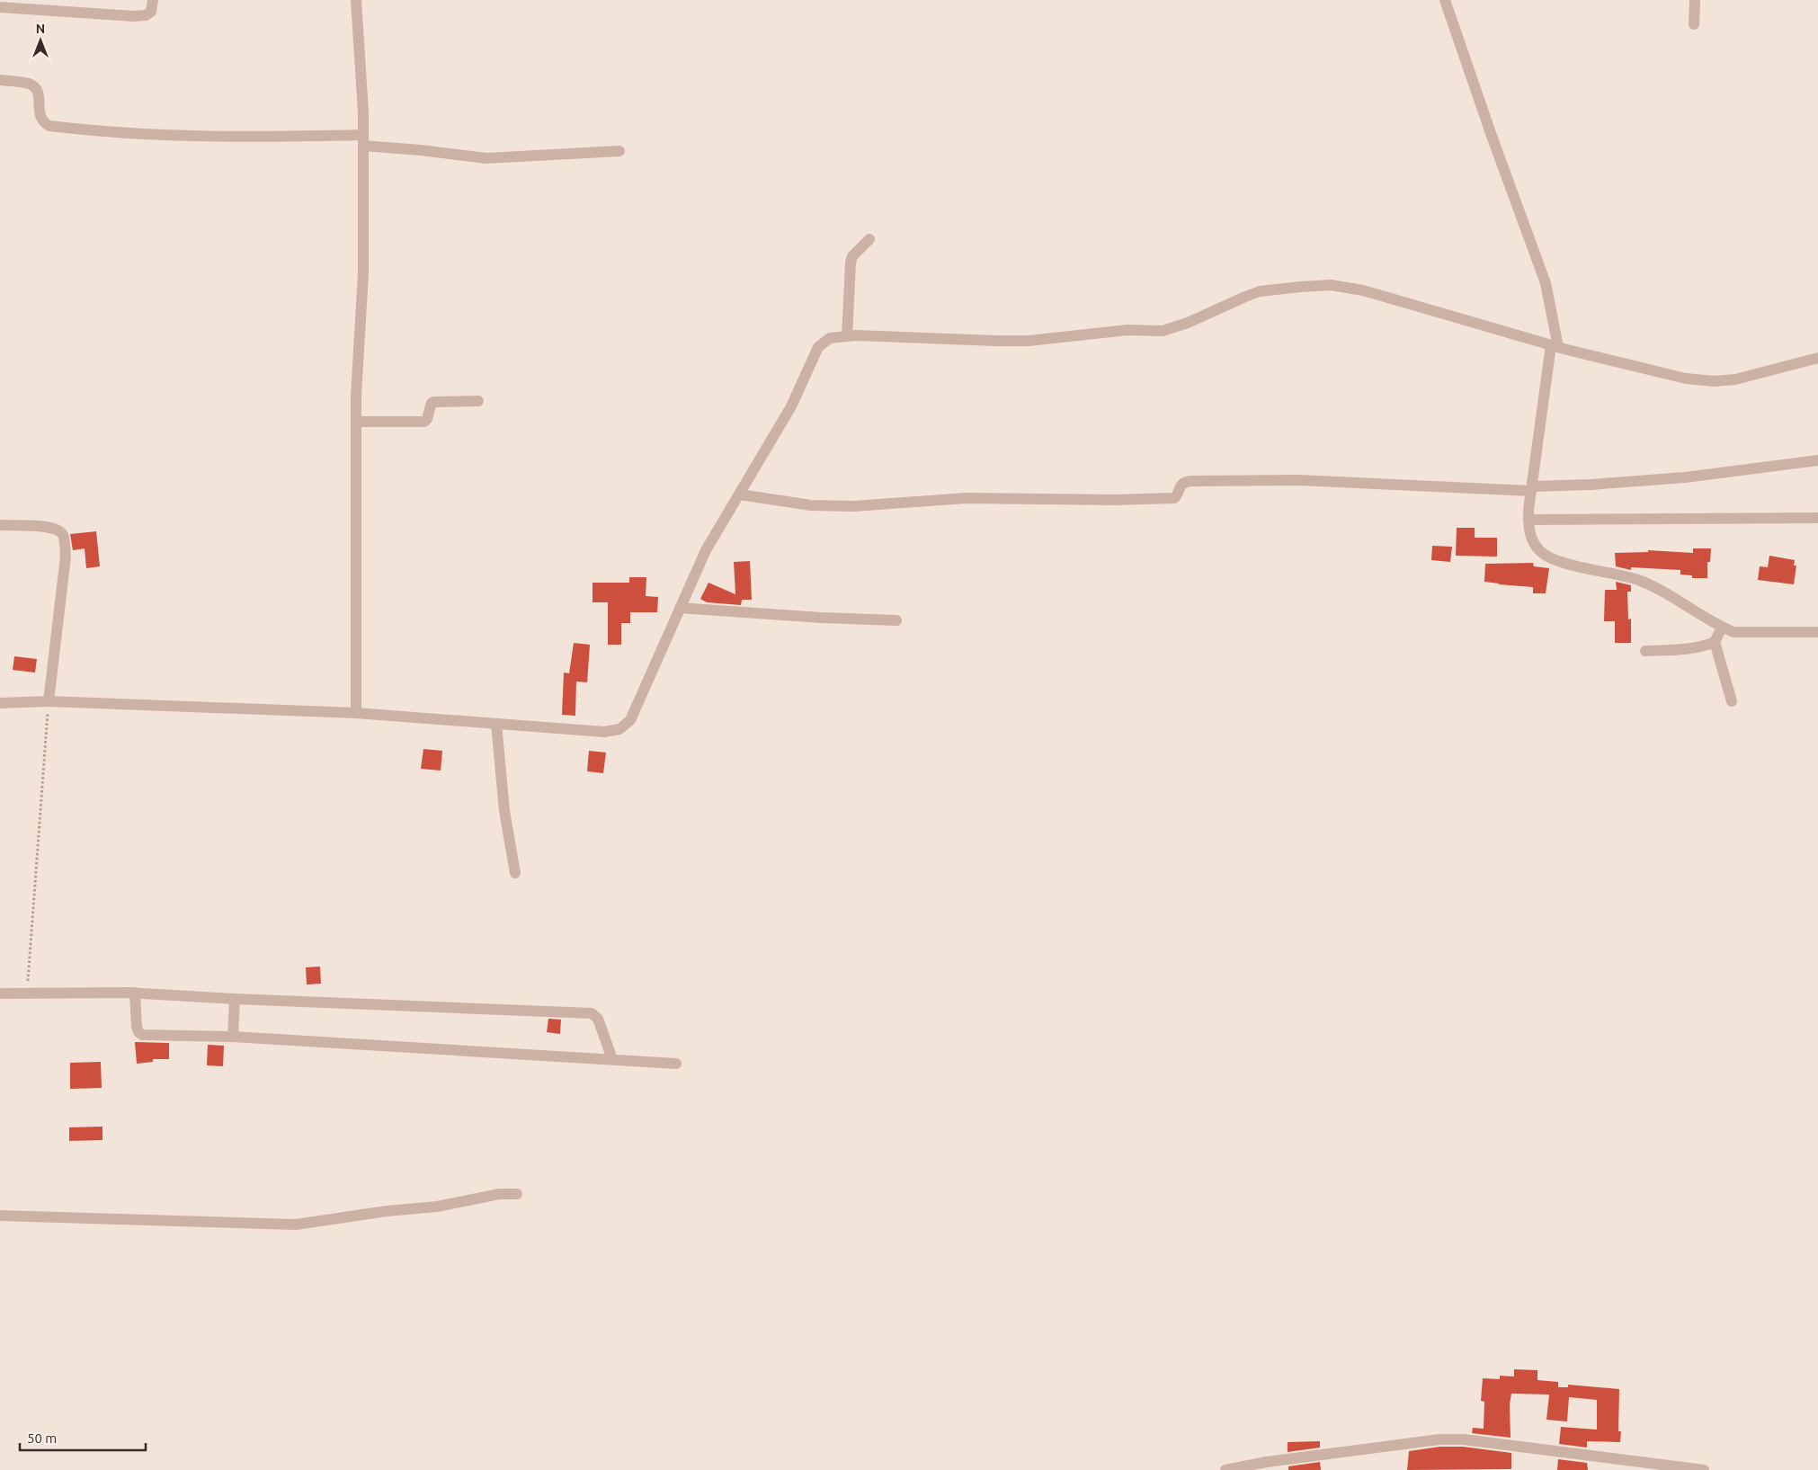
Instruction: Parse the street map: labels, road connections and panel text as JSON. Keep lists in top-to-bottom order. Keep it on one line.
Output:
{"scale_bar":"50 m","north":"top"}
